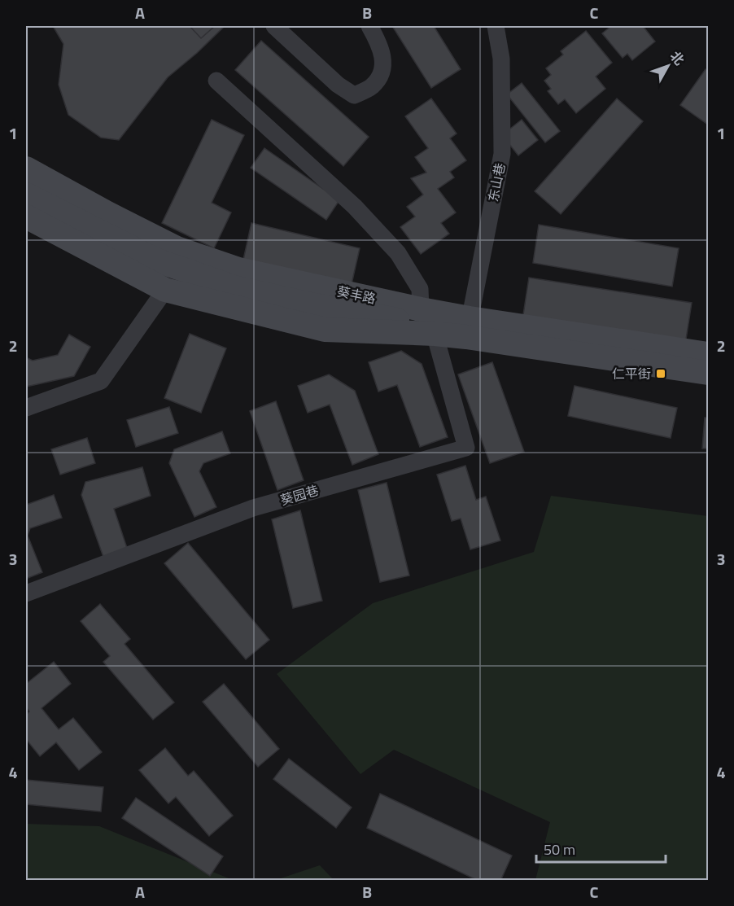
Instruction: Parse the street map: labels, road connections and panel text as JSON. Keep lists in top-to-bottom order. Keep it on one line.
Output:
{"streets":{"main road":["葵丰路"],"street":["东山巷","葵园巷"]},"crossings":[["东山巷","葵丰路"],["葵丰路","葵园巷"]],"places":{"transit":["仁平街"]},"scale_bar":"50 m","north":"top right","grid":{"columns":["A","B","C"],"rows":["1","2","3","4"]}}
